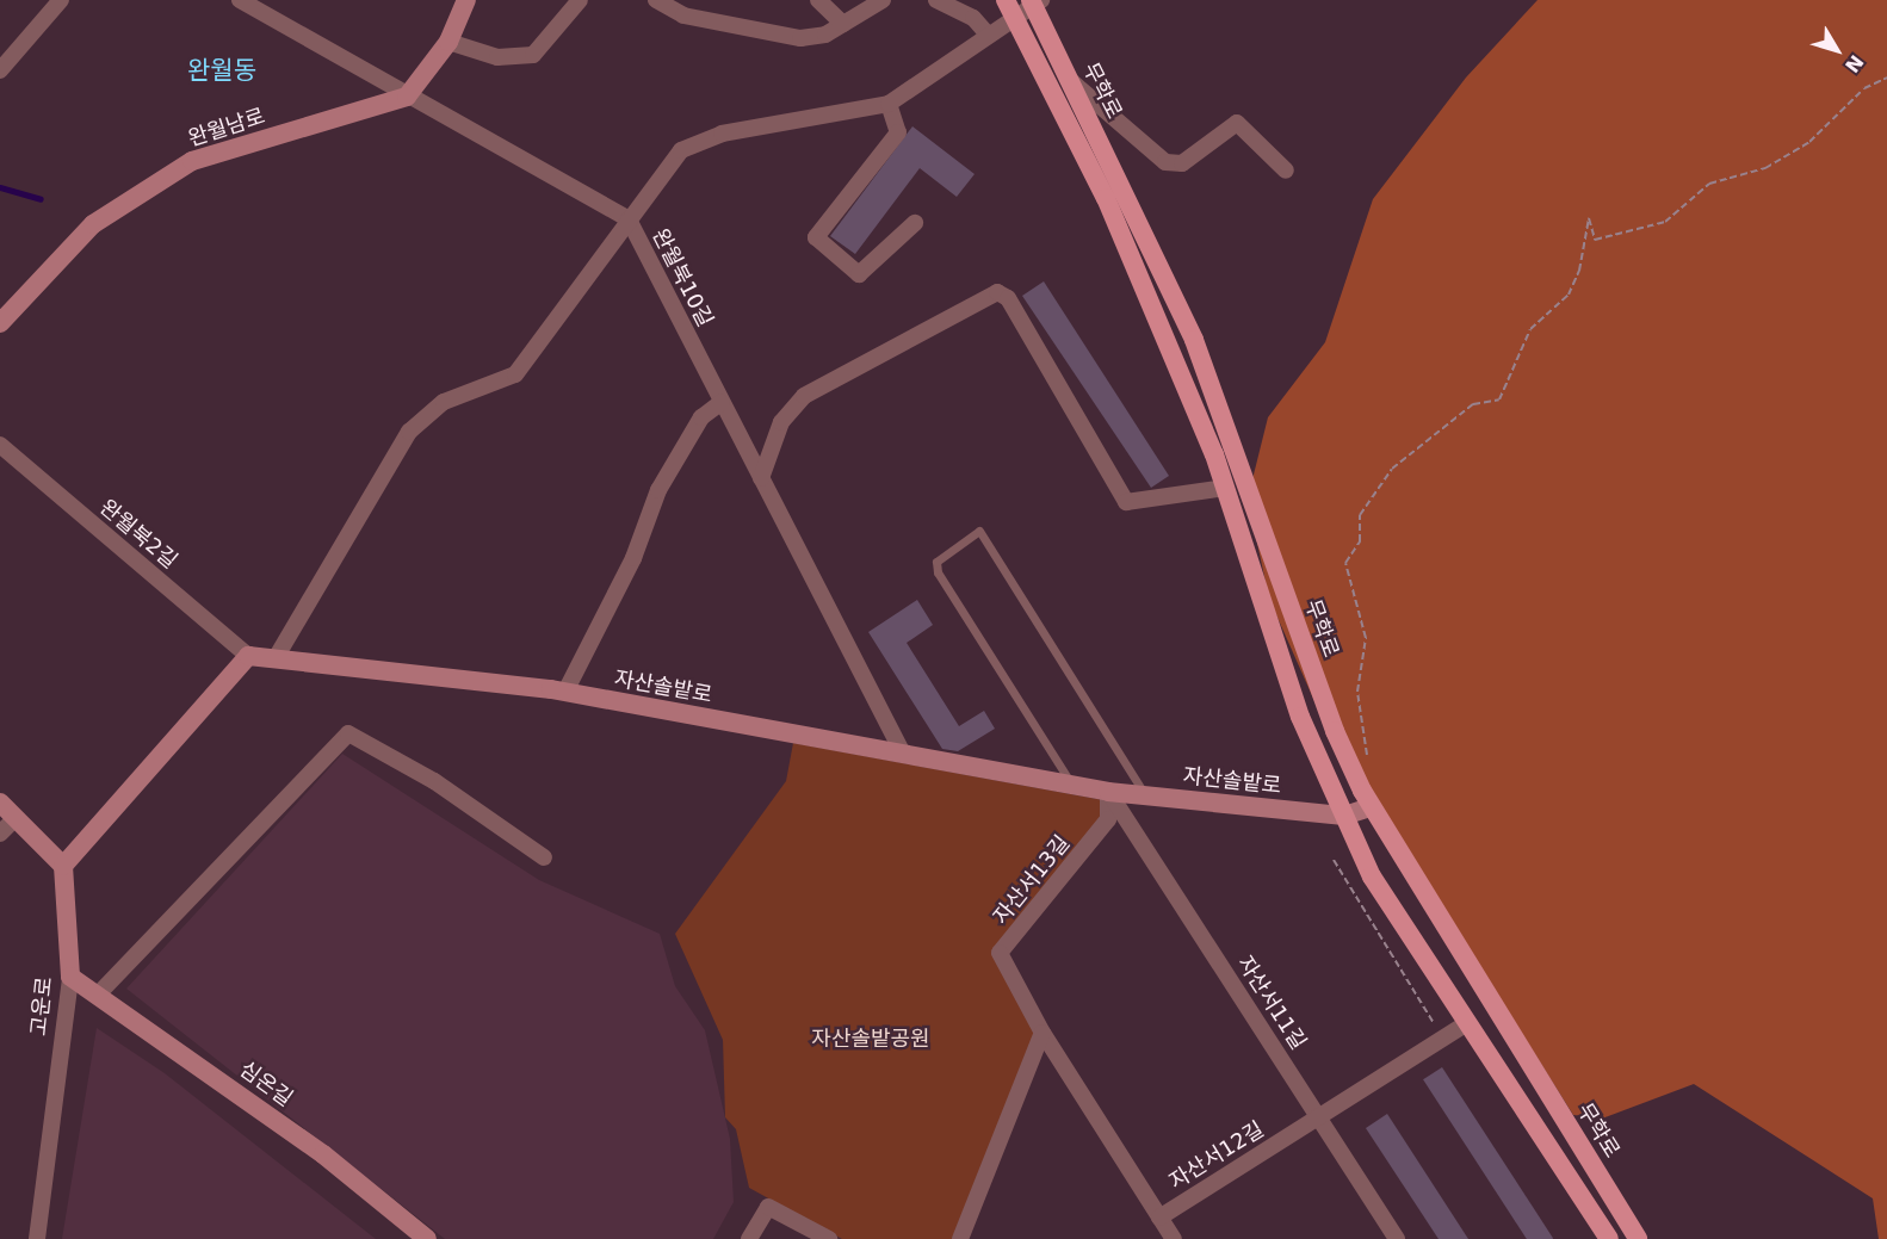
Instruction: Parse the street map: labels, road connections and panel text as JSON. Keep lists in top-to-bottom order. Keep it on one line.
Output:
{"streets":{"main road":["무학로","완월남로","자산솔밭로","고운로","심온길"],"street":["완월북10길","완월북2길","자산서13길","자산서11길","자산서12길"]},"crossings":[["무학로","자산솔밭로"],["무학로","자산서12길"],["완월남로","완월북10길"],["완월북10길","자산솔밭로"],["완월북2길","자산솔밭로"],["자산솔밭로","자산서13길"],["자산솔밭로","자산서11길"],["자산서13길","자산서11길"],["자산서13길","자산서12길"],["자산서11길","자산서12길"],["고운로","심온길"]],"districts":["완월동"],"parks":["자산솔밭공원"],"north":"bottom right"}
